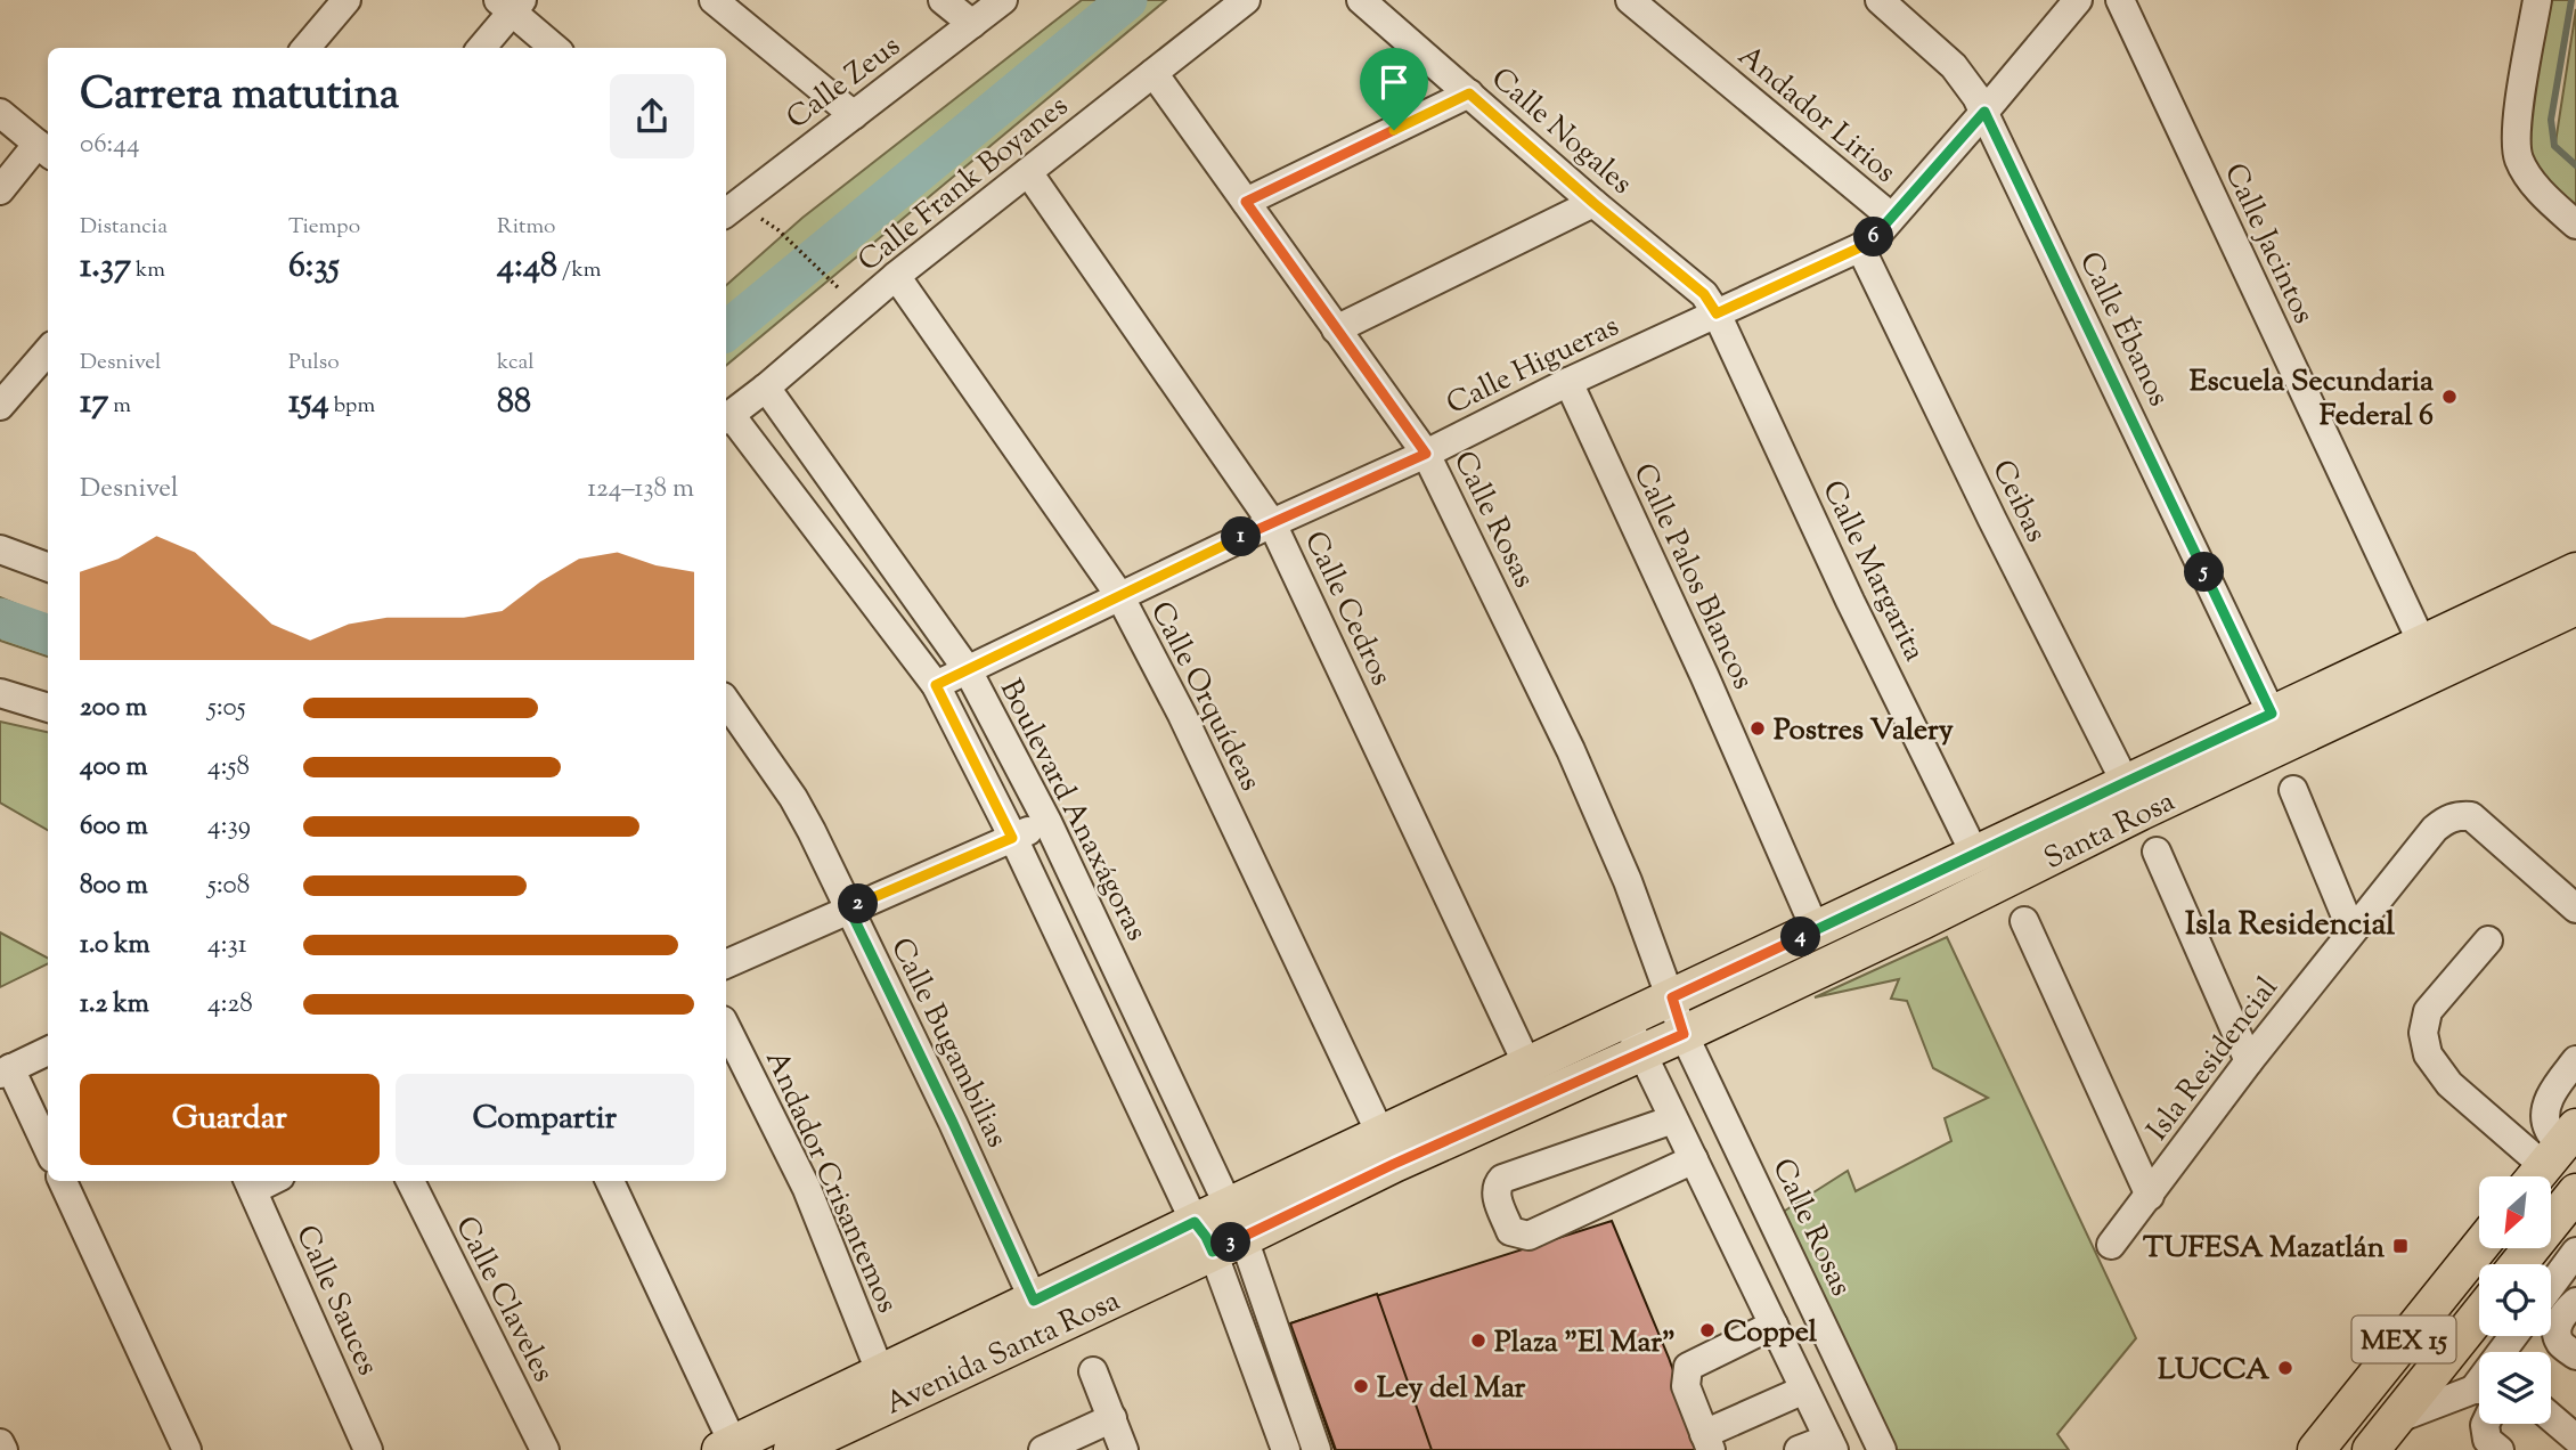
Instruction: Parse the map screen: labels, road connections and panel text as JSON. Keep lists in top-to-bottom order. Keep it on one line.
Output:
{"streets":{"main road":["Santa Rosa","MEX 15","Avenida Santa Rosa"],"street":["Calle Zeus","Andador Lirios","Calle Nogales","Calle Frank Boyanes","Calle Jacintos","Calle Ébanos","Calle Higueras","Ceibas","Calle Rosas","Calle Margarita","Calle Palos Blancos","Calle Cedros","Calle Orquídeas","Boulevard Anaxágoras","Calle Bugambilias","Isla Residencial","Andador Crisantemos","Calle Claveles","Calle Sauces"]},"crossings":[["Andador Lirios","Calle Higueras"],["Calle Nogales","Calle Higueras"],["Calle Nogales","Calle Margarita"],["Calle Frank Boyanes","Calle Rosas"],["Calle Frank Boyanes","Calle Cedros"],["Calle Frank Boyanes","Calle Orquídeas"],["Calle Frank Boyanes","Boulevard Anaxágoras"],["Calle Jacintos","Santa Rosa"],["Calle Jacintos","Avenida Santa Rosa"],["Calle Ébanos","Calle Higueras"],["Calle Ébanos","Avenida Santa Rosa"],["Calle Higueras","Ceibas"],["Calle Higueras","Calle Rosas"],["Calle Higueras","Calle Margarita"],["Calle Higueras","Calle Palos Blancos"],["Calle Higueras","Calle Cedros"],["Calle Higueras","Calle Orquídeas"],["Calle Higueras","Boulevard Anaxágoras"],["Ceibas","Santa Rosa"],["Ceibas","Avenida Santa Rosa"],["Calle Rosas","Santa Rosa"],["Calle Rosas","Avenida Santa Rosa"],["Calle Margarita","Avenida Santa Rosa"],["Calle Palos Blancos","Avenida Santa Rosa"],["Calle Cedros","Avenida Santa Rosa"],["Calle Orquídeas","Avenida Santa Rosa"],["Boulevard Anaxágoras","Avenida Santa Rosa"],["Santa Rosa","Avenida Santa Rosa"],["Calle Bugambilias","Avenida Santa Rosa"],["Andador Crisantemos","Avenida Santa Rosa"]],"districts":["Isla Residencial"],"places":{"other":["Escuela Secundaria Federal 6","Postres Valery","Coppel","Plaza \"El Mar\"","LUCCA","Ley del Mar"],"transit":["TUFESA Mazatlán"]},"north":"bottom left","page":{"heading":["Carrera matutina","06:44"],"stats":[["Distancia","1.37 km"],["Tiempo","6:35"],["Ritmo","4:48 /km"],["Desnivel","17 m"],["Pulso","154 bpm"],["kcal","88"]],"pins":["6","1","5","2","4","3"],"chart":["Desnivel","124–138 m"],"list":[{"name":"200 m","note":"5:05"},{"name":"400 m","note":"4:58"},{"name":"600 m","note":"4:39"},{"name":"800 m","note":"5:08"},{"name":"1.0 km","note":"4:31"},{"name":"1.2 km","note":"4:28"}],"buttons":["Guardar","Compartir"]}}
